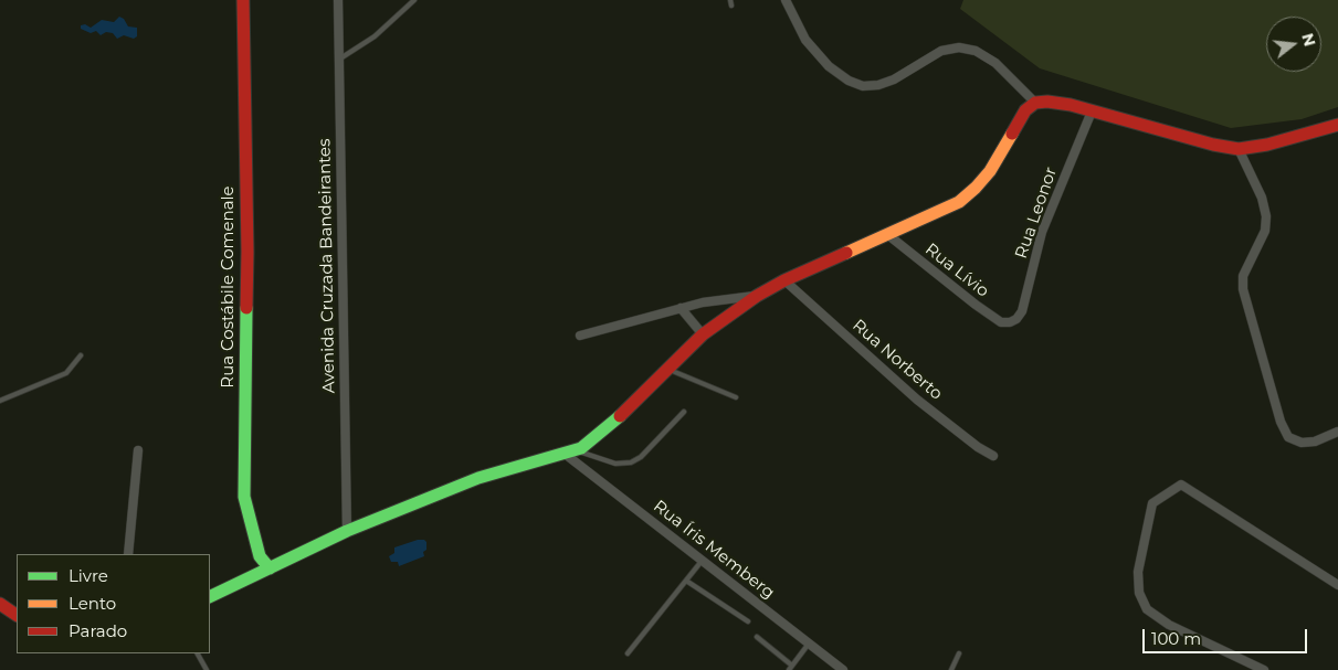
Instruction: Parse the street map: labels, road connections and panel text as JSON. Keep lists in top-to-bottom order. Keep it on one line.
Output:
{"streets":{"street":["Rua Leonor","Avenida Cruzada Bandeirantes","Rua Lívio","Rua Costábile Comenale","Rua Norberto","Rua Íris Memberg"]},"crossings":[["Rua Leonor","Rua Lívio"]],"legend":["Livre","Lento","Parado"],"scale_bar":"100 m","north":"right"}
